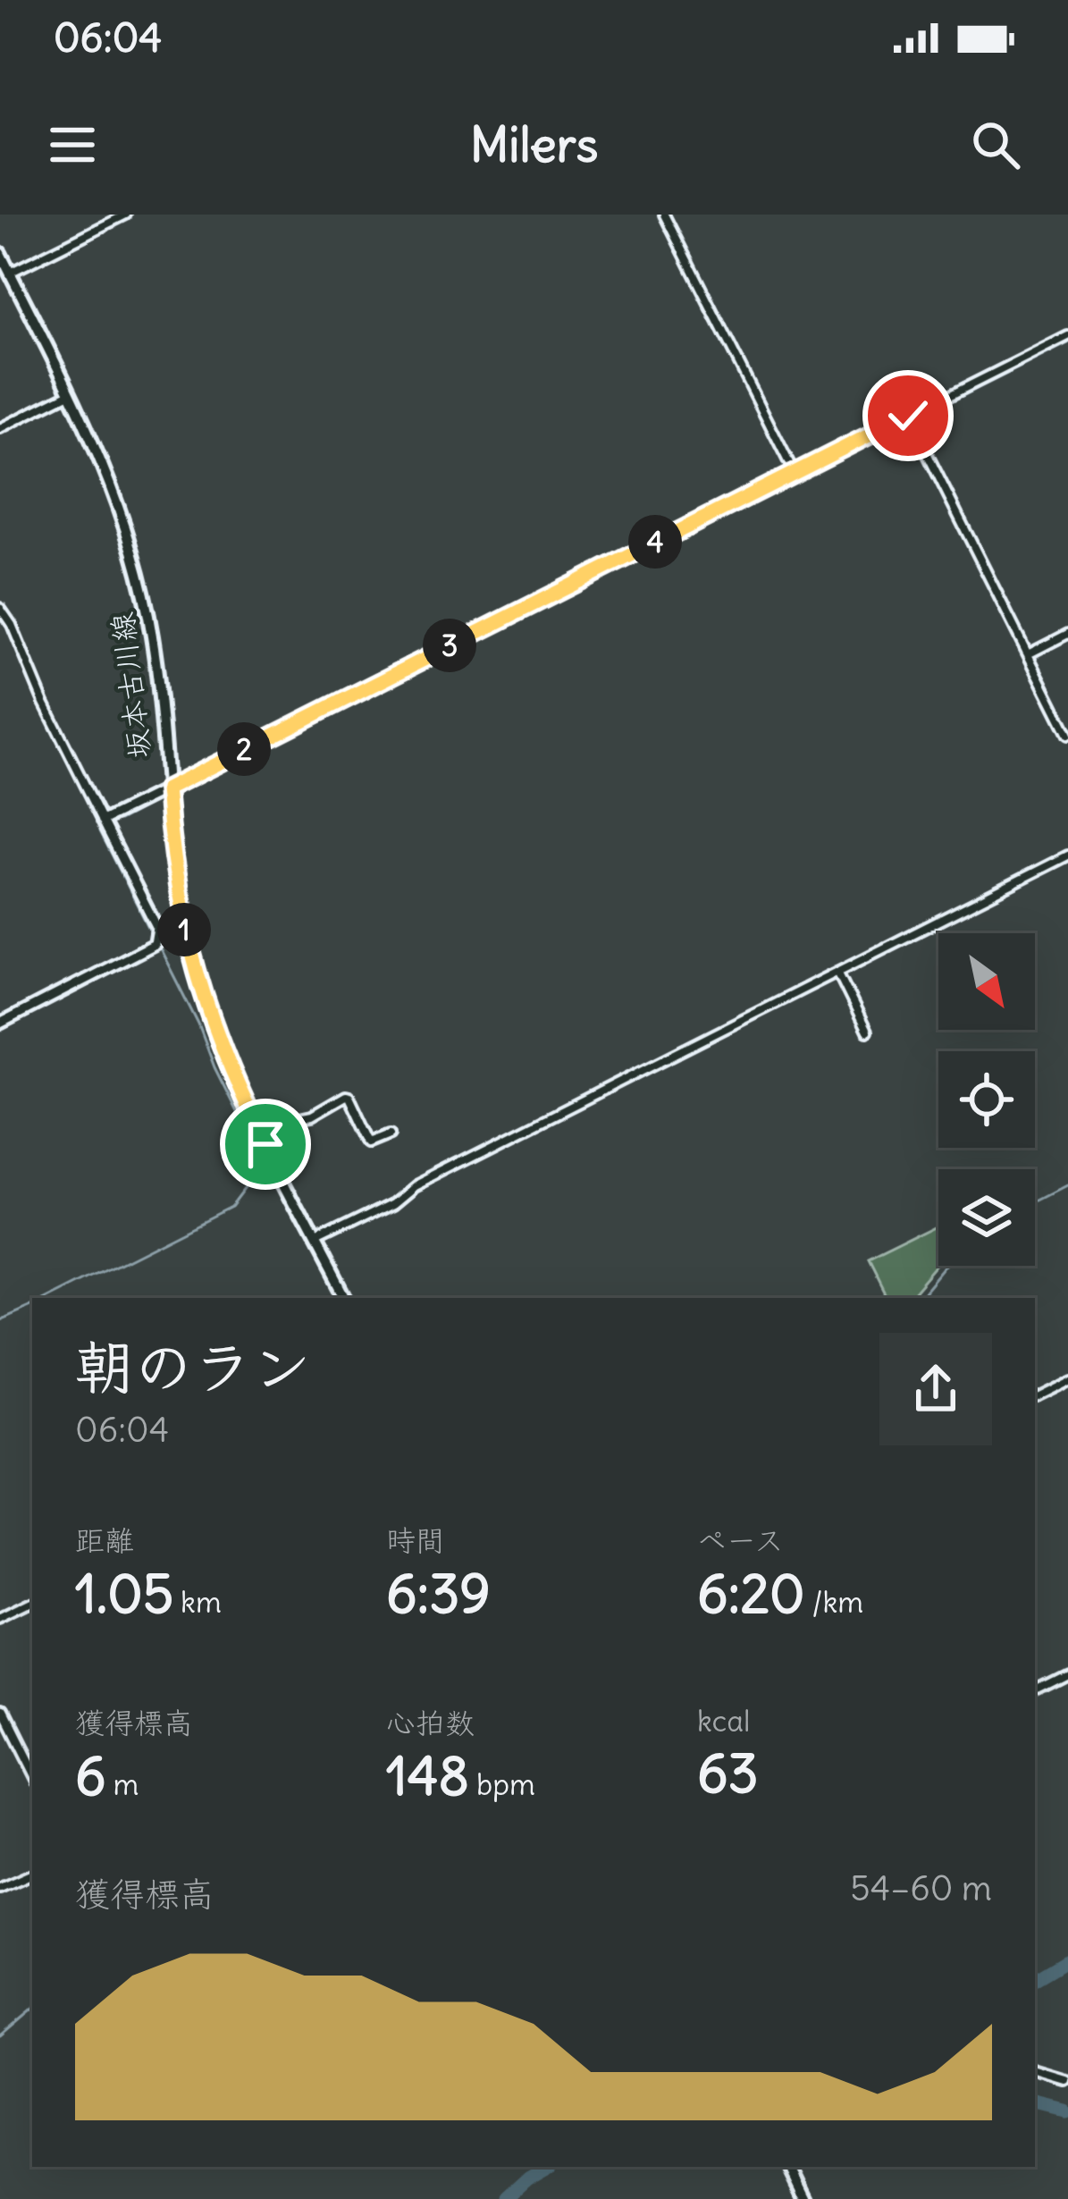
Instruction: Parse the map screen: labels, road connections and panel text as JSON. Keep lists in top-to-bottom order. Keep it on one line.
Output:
{"streets":{"main road":["坂本古川線"]},"north":"bottom right","page":{"status":"06:04","header":"Milers","pins":["4","3","2","1"],"heading":["朝のラン","06:04"],"stats":[["距離","1.05 km"],["時間","6:39"],["ペース","6:20 /km"],["獲得標高","6 m"],["心拍数","148 bpm"],["kcal","63"]],"chart":["獲得標高","54–60 m"]}}
